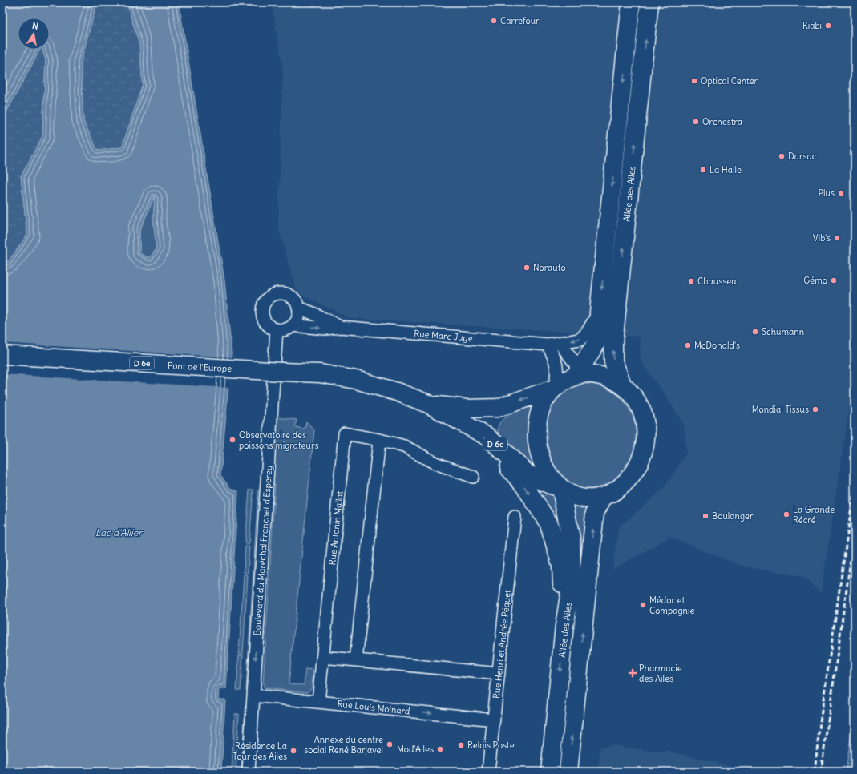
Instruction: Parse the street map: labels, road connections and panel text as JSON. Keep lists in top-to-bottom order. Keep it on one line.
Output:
{"streets":{"main road":["Allée des Ailes","D 6e","Pont de l'Europe"],"street":["Rue Marc Juge","Rue Antonin Mallat","Boulevard du Maréchal Franchet d'Esperey","Rue Henri et Andrée Péquet","Rue Louis Moinard"]},"crossings":[["Allée des Ailes","Rue Marc Juge"],["Allée des Ailes","D 6e"],["Rue Marc Juge","Boulevard du Maréchal Franchet d'Esperey"],["D 6e","Pont de l'Europe"],["Rue Antonin Mallat","Rue Louis Moinard"],["Boulevard du Maréchal Franchet d'Esperey","Rue Louis Moinard"],["Rue Henri et Andrée Péquet","Rue Louis Moinard"]],"water":["Lac d'Allier"],"places":{"other":["Carrefour","Kiabi","Optical Center","Orchestra","Darsac","La Halle","Plus","Vib's","Norauto","Gémo","Chaussea","Schumann","McDonald's","Mondial Tissus","Observatoire des poissons migrateurs","La Grande Récré","Boulanger","Médor et Compagnie","Annexe du centre social René Barjavel","Relais Poste","Mod'Ailes","Résidence La Tour des Ailes"],"health":["Pharmacie des Ailes"]},"north":"top"}
